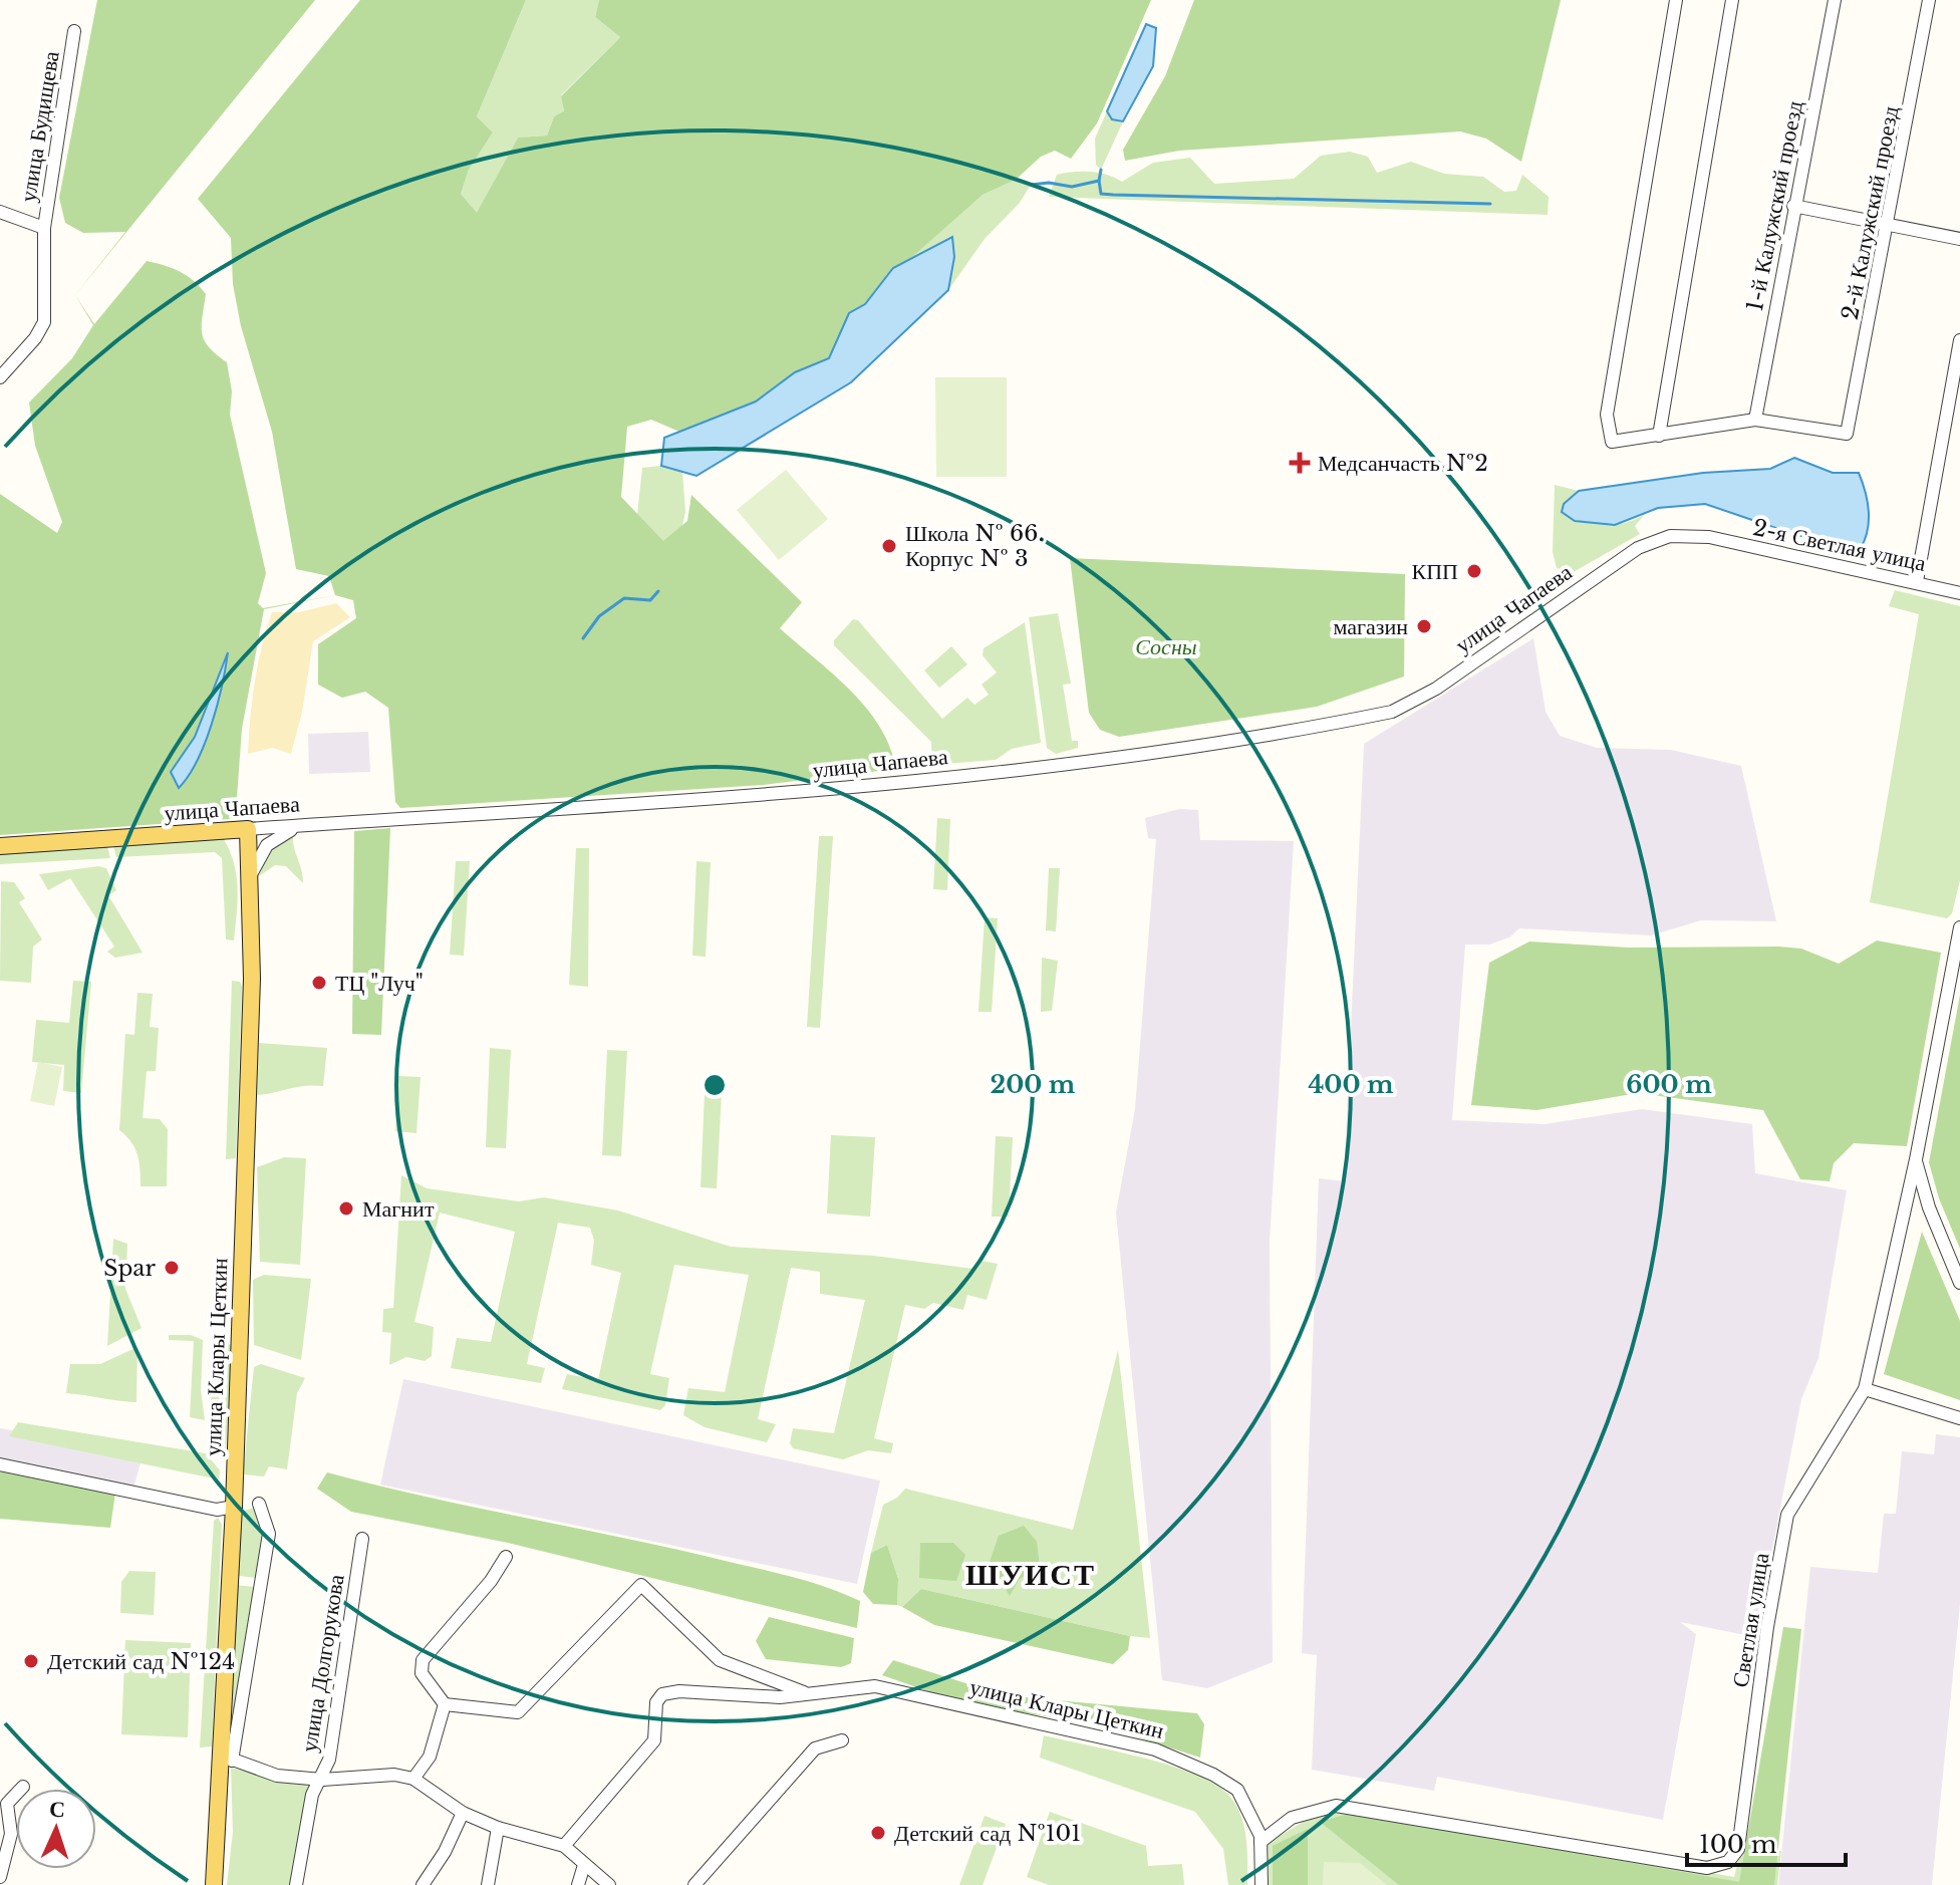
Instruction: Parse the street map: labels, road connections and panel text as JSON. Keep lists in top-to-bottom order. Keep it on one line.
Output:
{"streets":{"main road":["улица Чапаева","улица Клары Цеткин"],"street":["улица Будищева","1-й Калужский проезд","2-й Калужский проезд","2-я Светлая улица","Светлая улица","улица Долгорукова"]},"crossings":[["1-й Калужский проезд","2-й Калужский проезд"],["2-я Светлая улица","улица Чапаева"],["улица Чапаева","улица Клары Цеткин"],["улица Клары Цеткин","Светлая улица"]],"districts":["ШУИСТ"],"parks":["Сосны"],"places":{"health":["Медсанчасть №2"],"other":["Школа № 66. Корпус № 3","КПП","магазин","ТЦ \"Луч\"","Магнит","Spar","Детский сад №124","Детский сад №101"]},"scale_bar":"100 m","north":"top","rings":["200 m","400 m","600 m"]}
